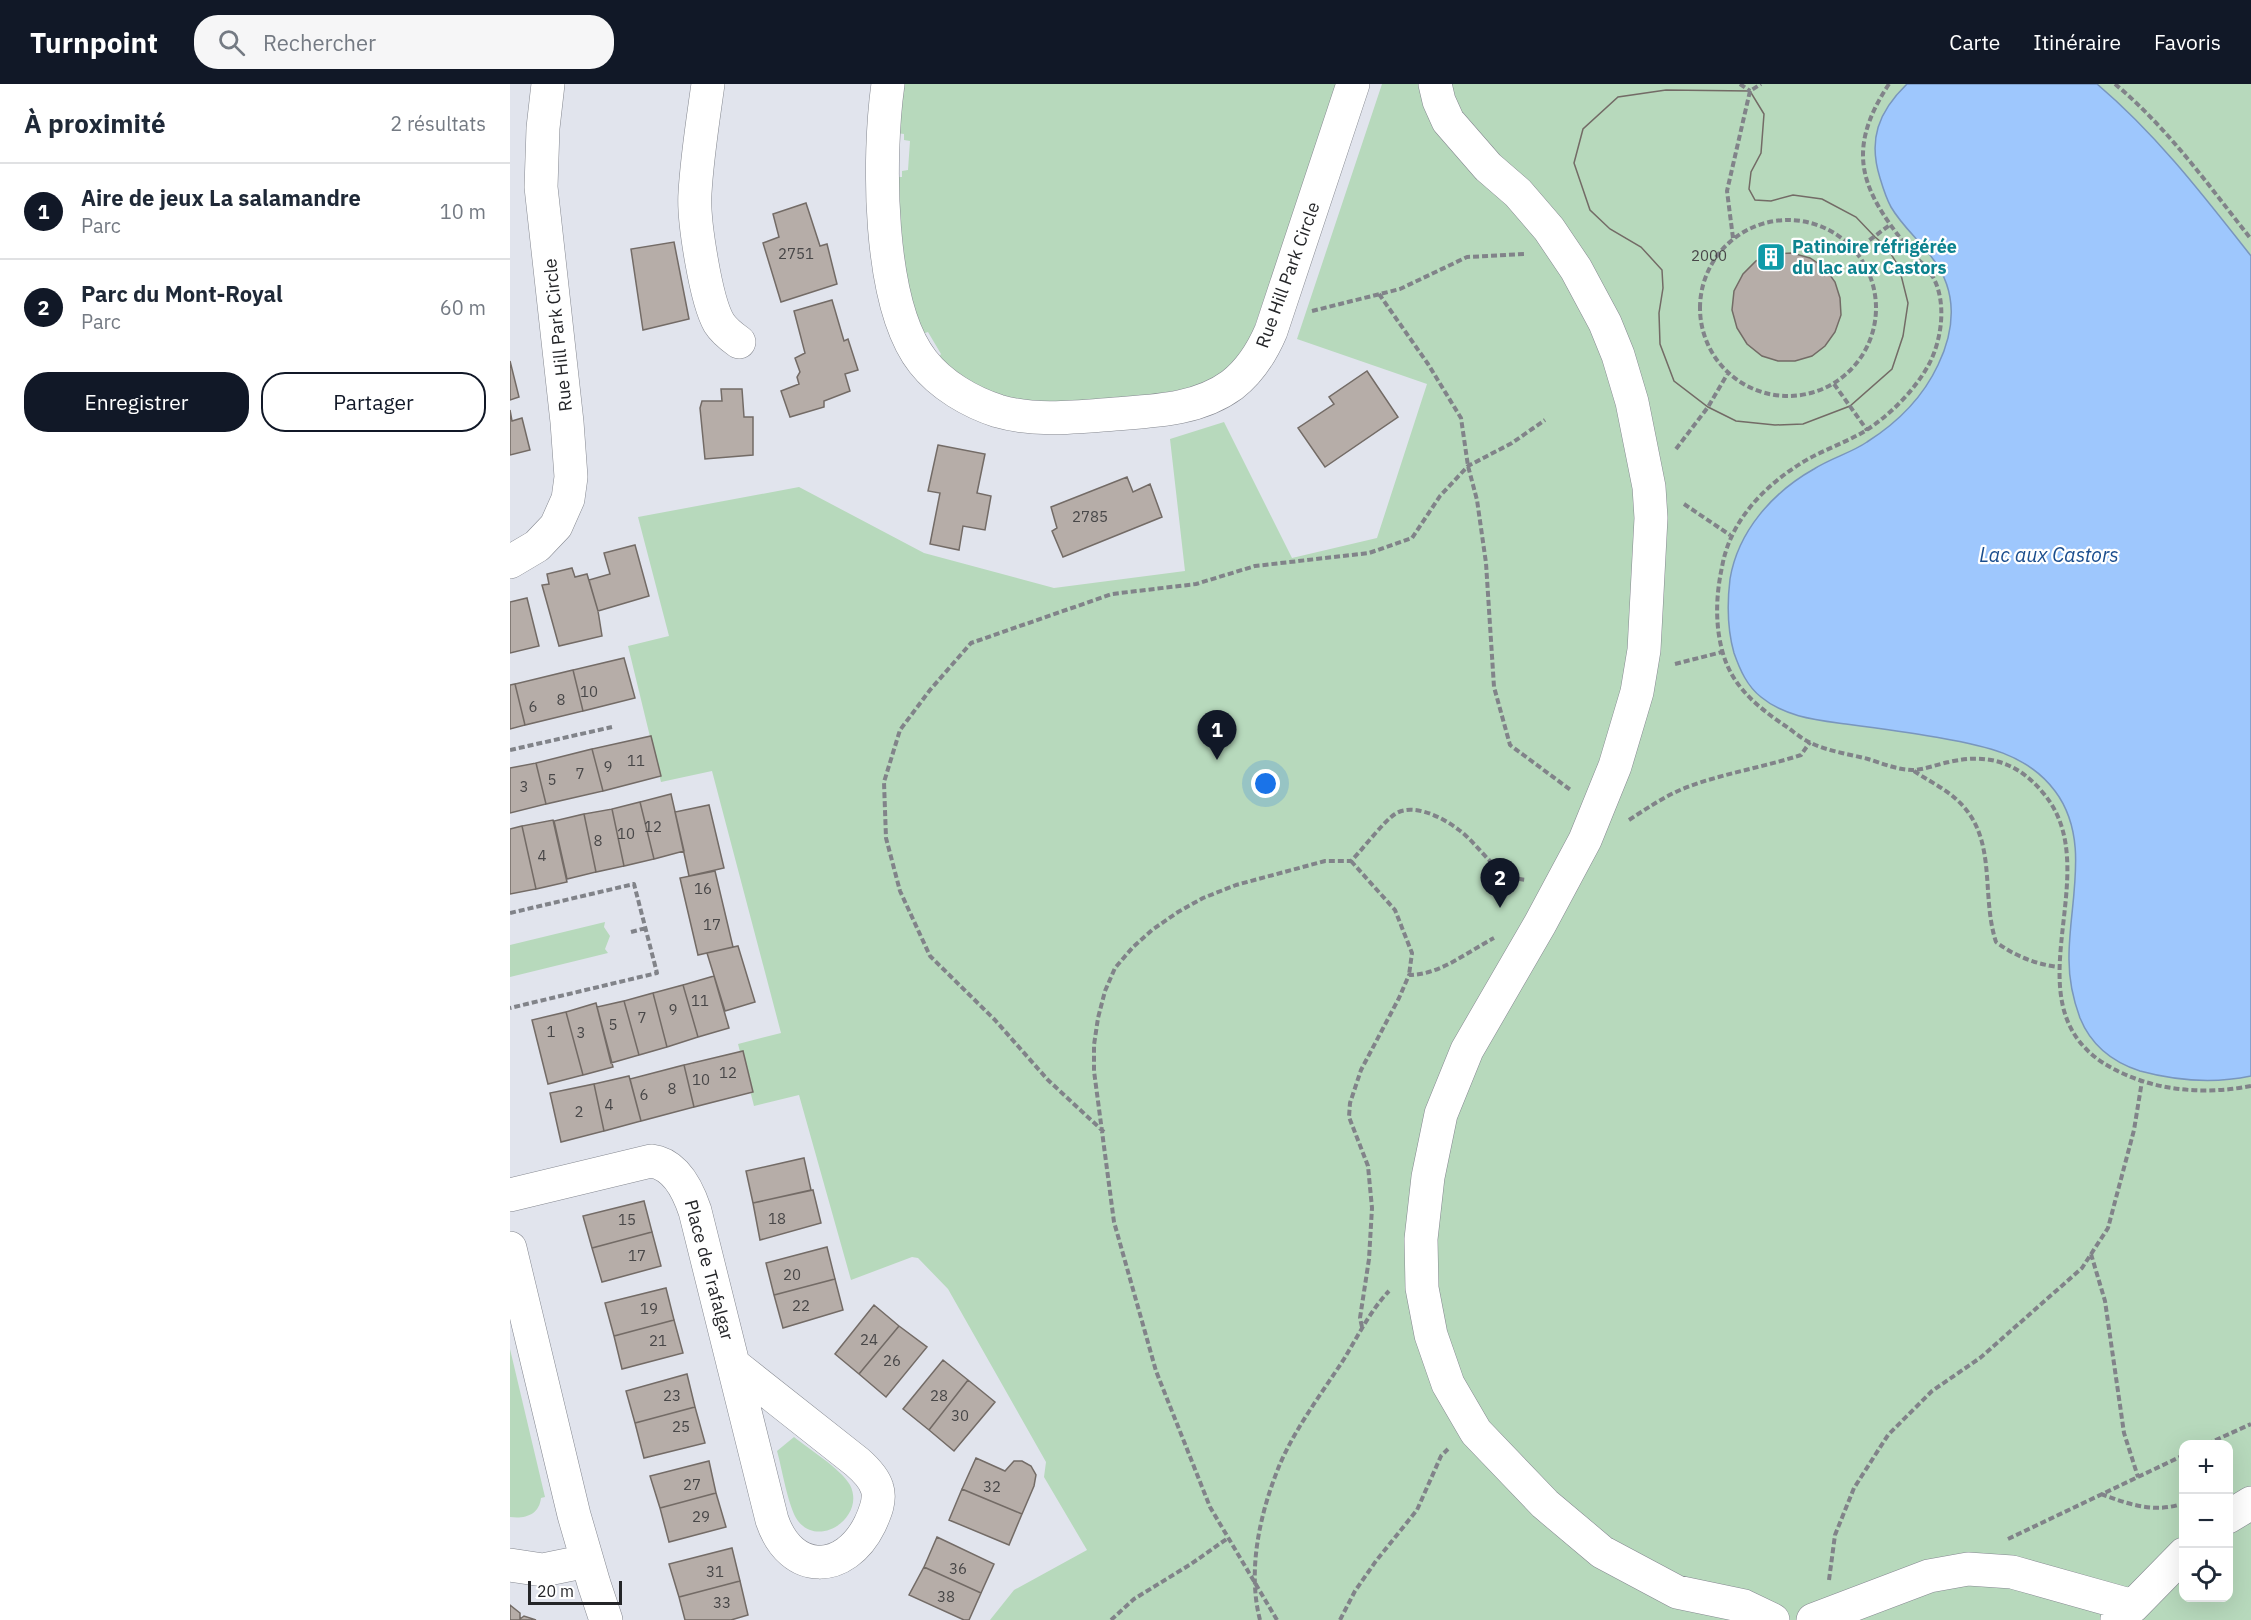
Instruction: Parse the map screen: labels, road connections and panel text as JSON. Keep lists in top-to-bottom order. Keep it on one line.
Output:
{"streets":{"street":["Rue Hill Park Circle","Place de Trafalgar"]},"water":["Lac aux Castors"],"places":{"building":["Patinoire réfrigérée du lac aux Castors"]},"house_numbers":["2751","2000","2785","10","8","6","11","9","7","5","3","12","10","8","4","16","17","11","9","7","5","1","3","12","10","8","6","4","2","18","15","17","20","22","19","24","21","26","23","28","30","25","27","32","29","36","31","38","33"],"scale_bar":"20 m","page":{"header":"Turnpoint","search":"Rechercher","nav":["Carte","Itinéraire","Favoris"],"heading":["À proximité","2 résultats"],"list":[{"mark":"1","name":"Aire de jeux La salamandre","note":"Parc","value":"10 m"},{"mark":"2","name":"Parc du Mont-Royal","note":"Parc","value":"60 m"}],"buttons":["Enregistrer","Partager"],"pins":["1","2"],"map_buttons":["+","−"],"scale":"20 m"}}
